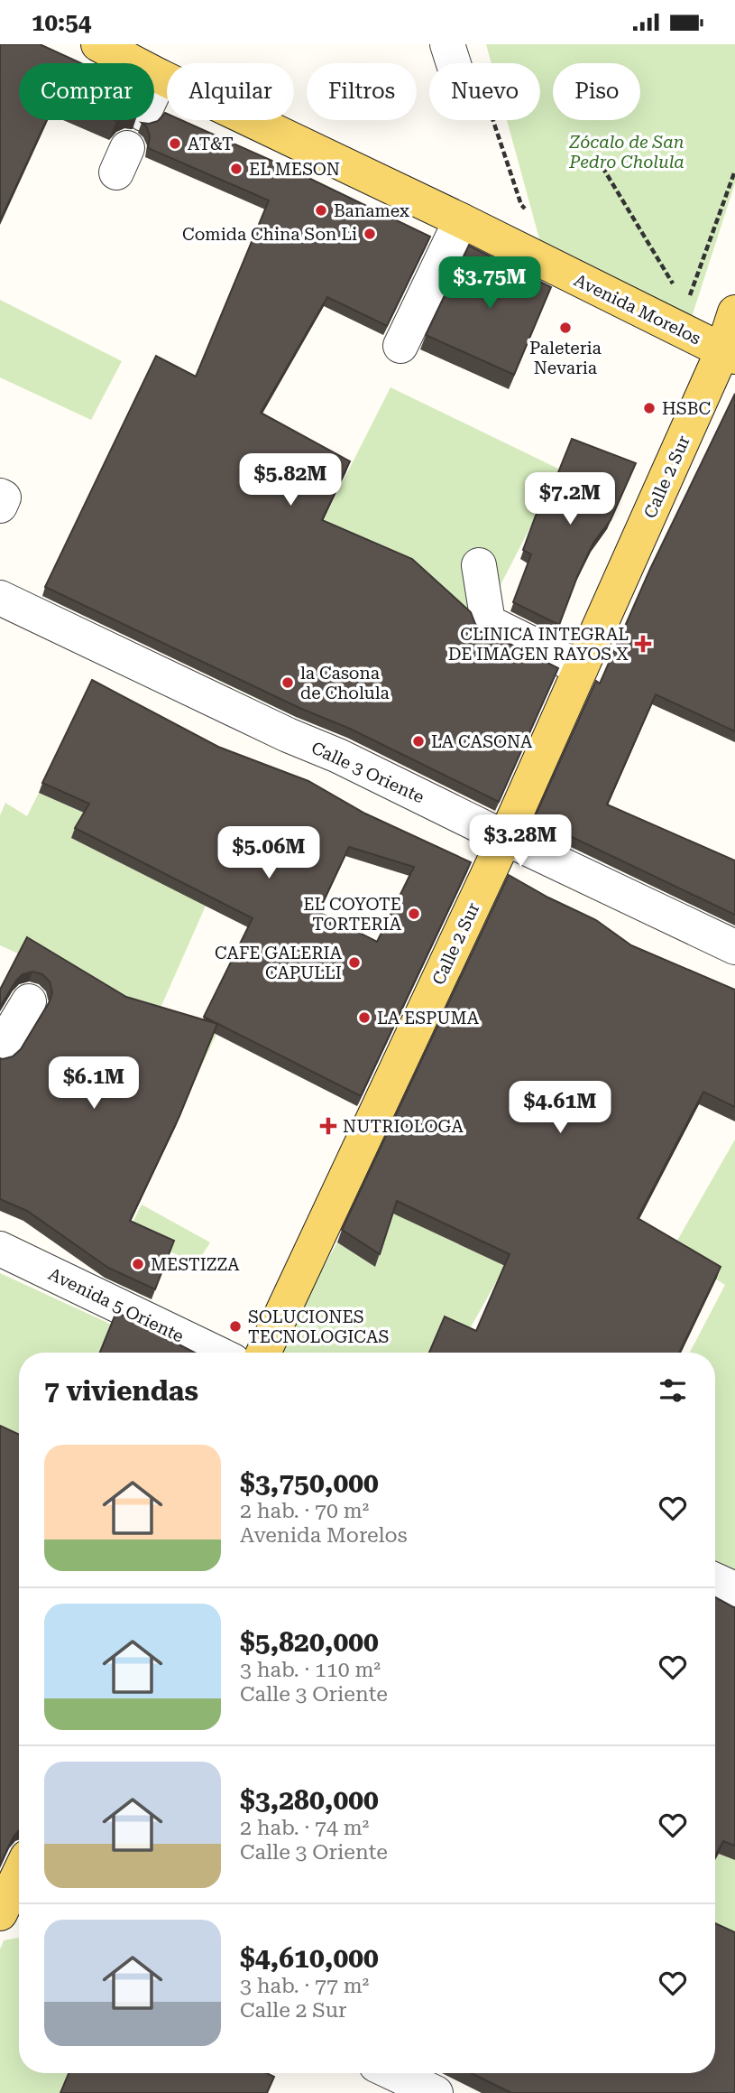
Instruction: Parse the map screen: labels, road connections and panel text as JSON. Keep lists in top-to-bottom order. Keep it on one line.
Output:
{"streets":{"main road":["Avenida Morelos","Calle 2 Sur"],"street":["Calle 3 Oriente","Avenida 5 Oriente"]},"crossings":[["Avenida Morelos","Calle 2 Sur"],["Calle 2 Sur","Calle 3 Oriente"]],"parks":["Zócalo de San Pedro Cholula"],"places":{"other":["AT&T","EL MESON","Banamex","Comida China Son Li","Paleteria Nevaria","HSBC","la Casona de Cholula","LA CASONA","EL COYOTE TORTERIA","CAFE GALERIA CAPULLI","LA ESPUMA","MESTIZZA","SOLUCIONES TECNOLOGICAS"],"health":["CLINICA INTEGRAL DE IMAGEN RAYOS X","NUTRIOLOGA"]},"page":{"status":"10:54","chip":["Comprar","Alquilar","Filtros","Nuevo","Piso"],"price":["$3.75M","$5.82M","$7.2M","$3.28M","$5.06M","$6.1M","$4.61M"],"heading":"7 viviendas","list":[{"name":"$3,750,000","note":"2 hab. · 70 m² · Avenida Morelos"},{"name":"$5,820,000","note":"3 hab. · 110 m² · Calle 3 Oriente"},{"name":"$3,280,000","note":"2 hab. · 74 m² · Calle 3 Oriente"},{"name":"$4,610,000","note":"3 hab. · 77 m² · Calle 2 Sur"}]}}
